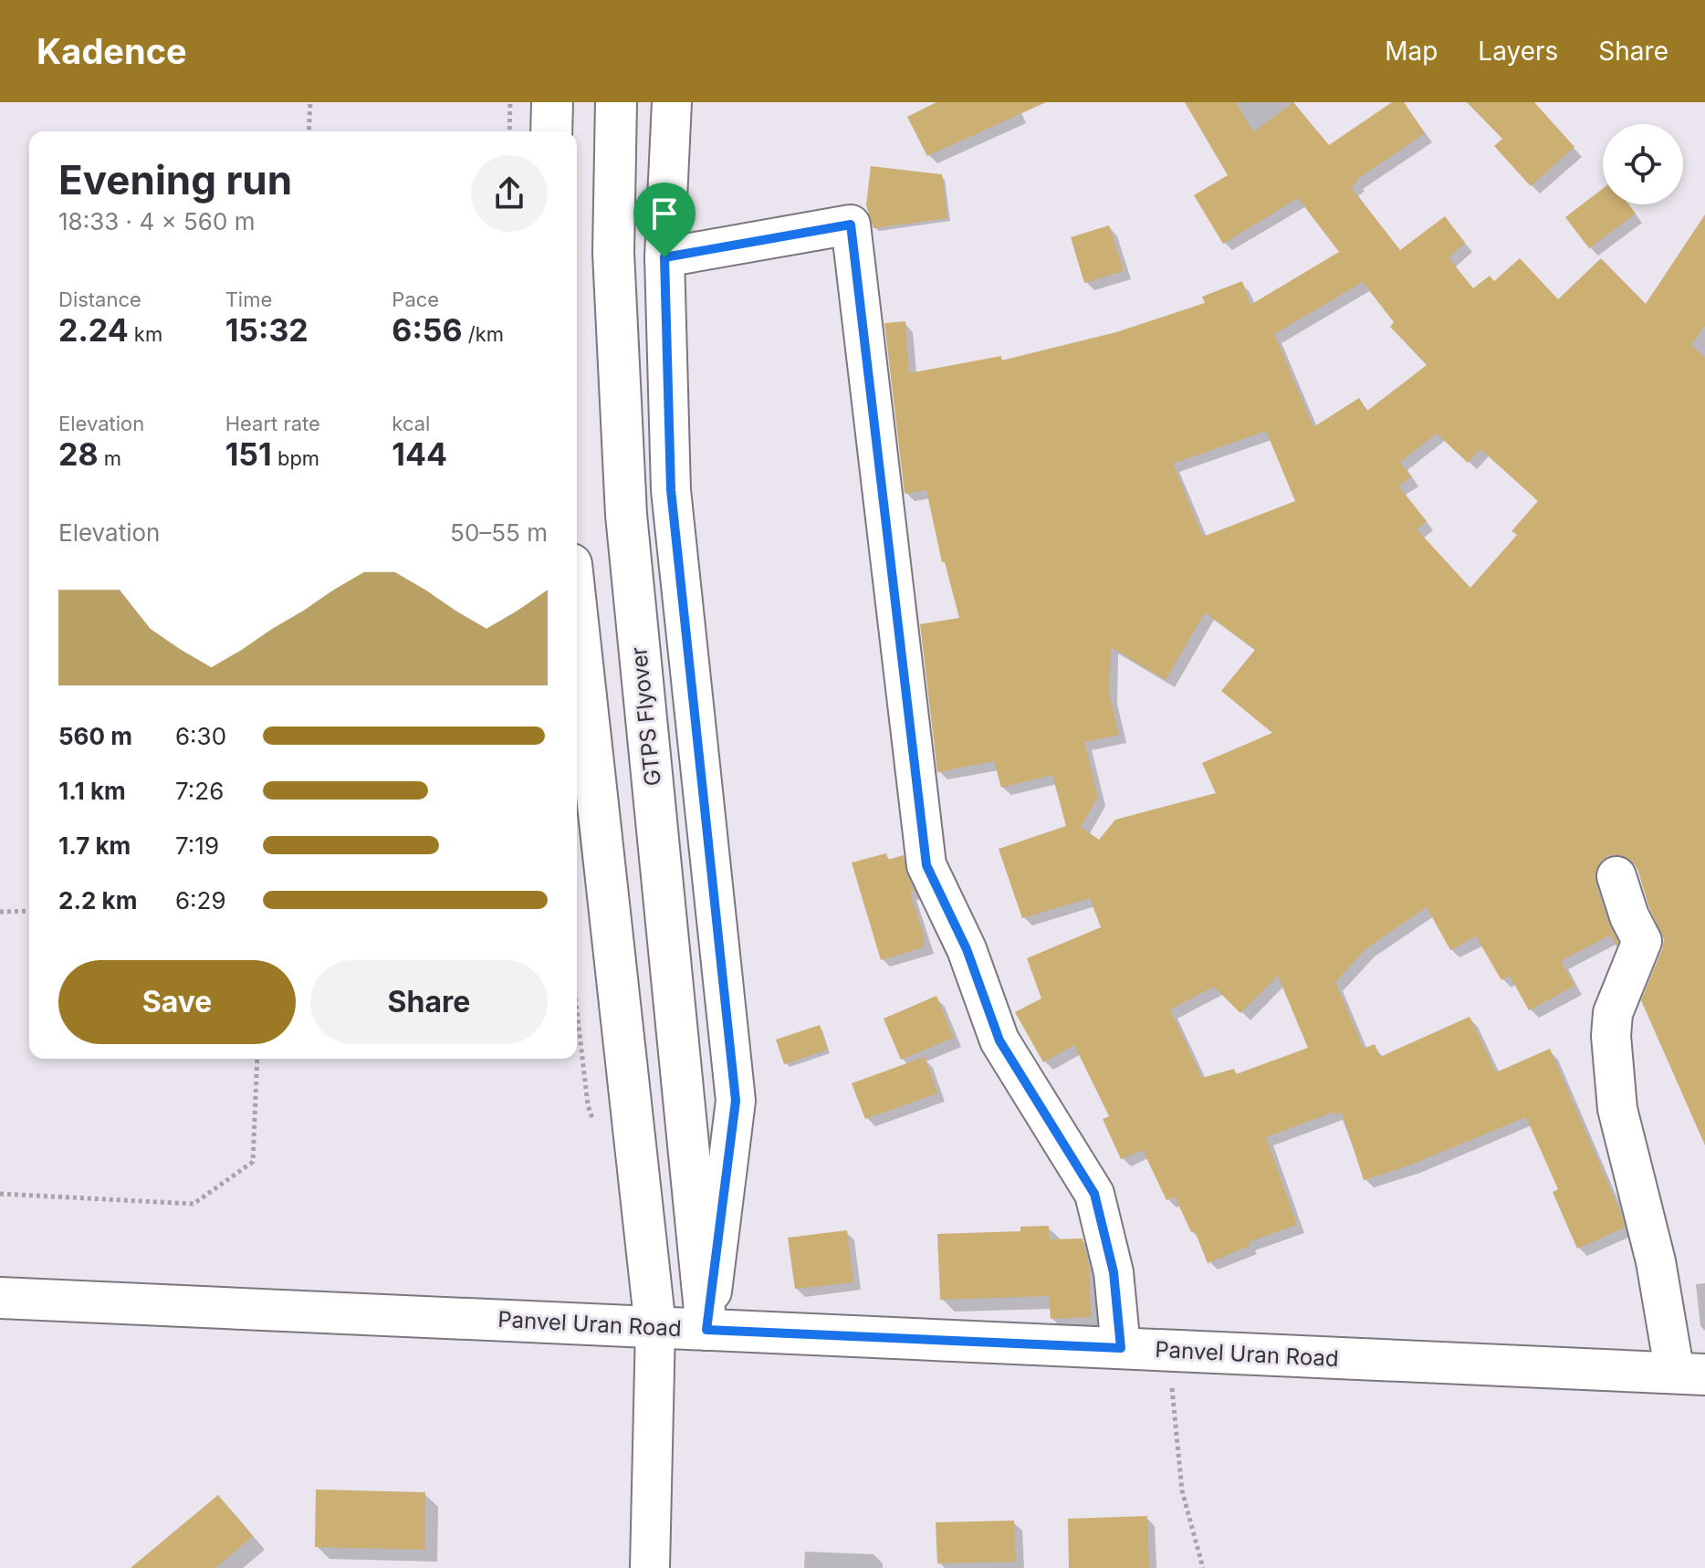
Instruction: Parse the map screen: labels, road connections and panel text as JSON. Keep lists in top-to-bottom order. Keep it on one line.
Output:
{"streets":{"main road":["GTPS Flyover","Panvel Uran Road"]},"crossings":[["GTPS Flyover","Panvel Uran Road"]],"page":{"header":"Kadence","nav":["Map","Layers","Share"],"heading":["Evening run","18:33 · 4 × 560 m"],"stats":[["Distance","2.24 km"],["Time","15:32"],["Pace","6:56 /km"],["Elevation","28 m"],["Heart rate","151 bpm"],["kcal","144"]],"chart":["Elevation","50–55 m"],"list":[{"name":"560 m","note":"6:30"},{"name":"1.1 km","note":"7:26"},{"name":"1.7 km","note":"7:19"},{"name":"2.2 km","note":"6:29"}],"buttons":["Save","Share"]}}
